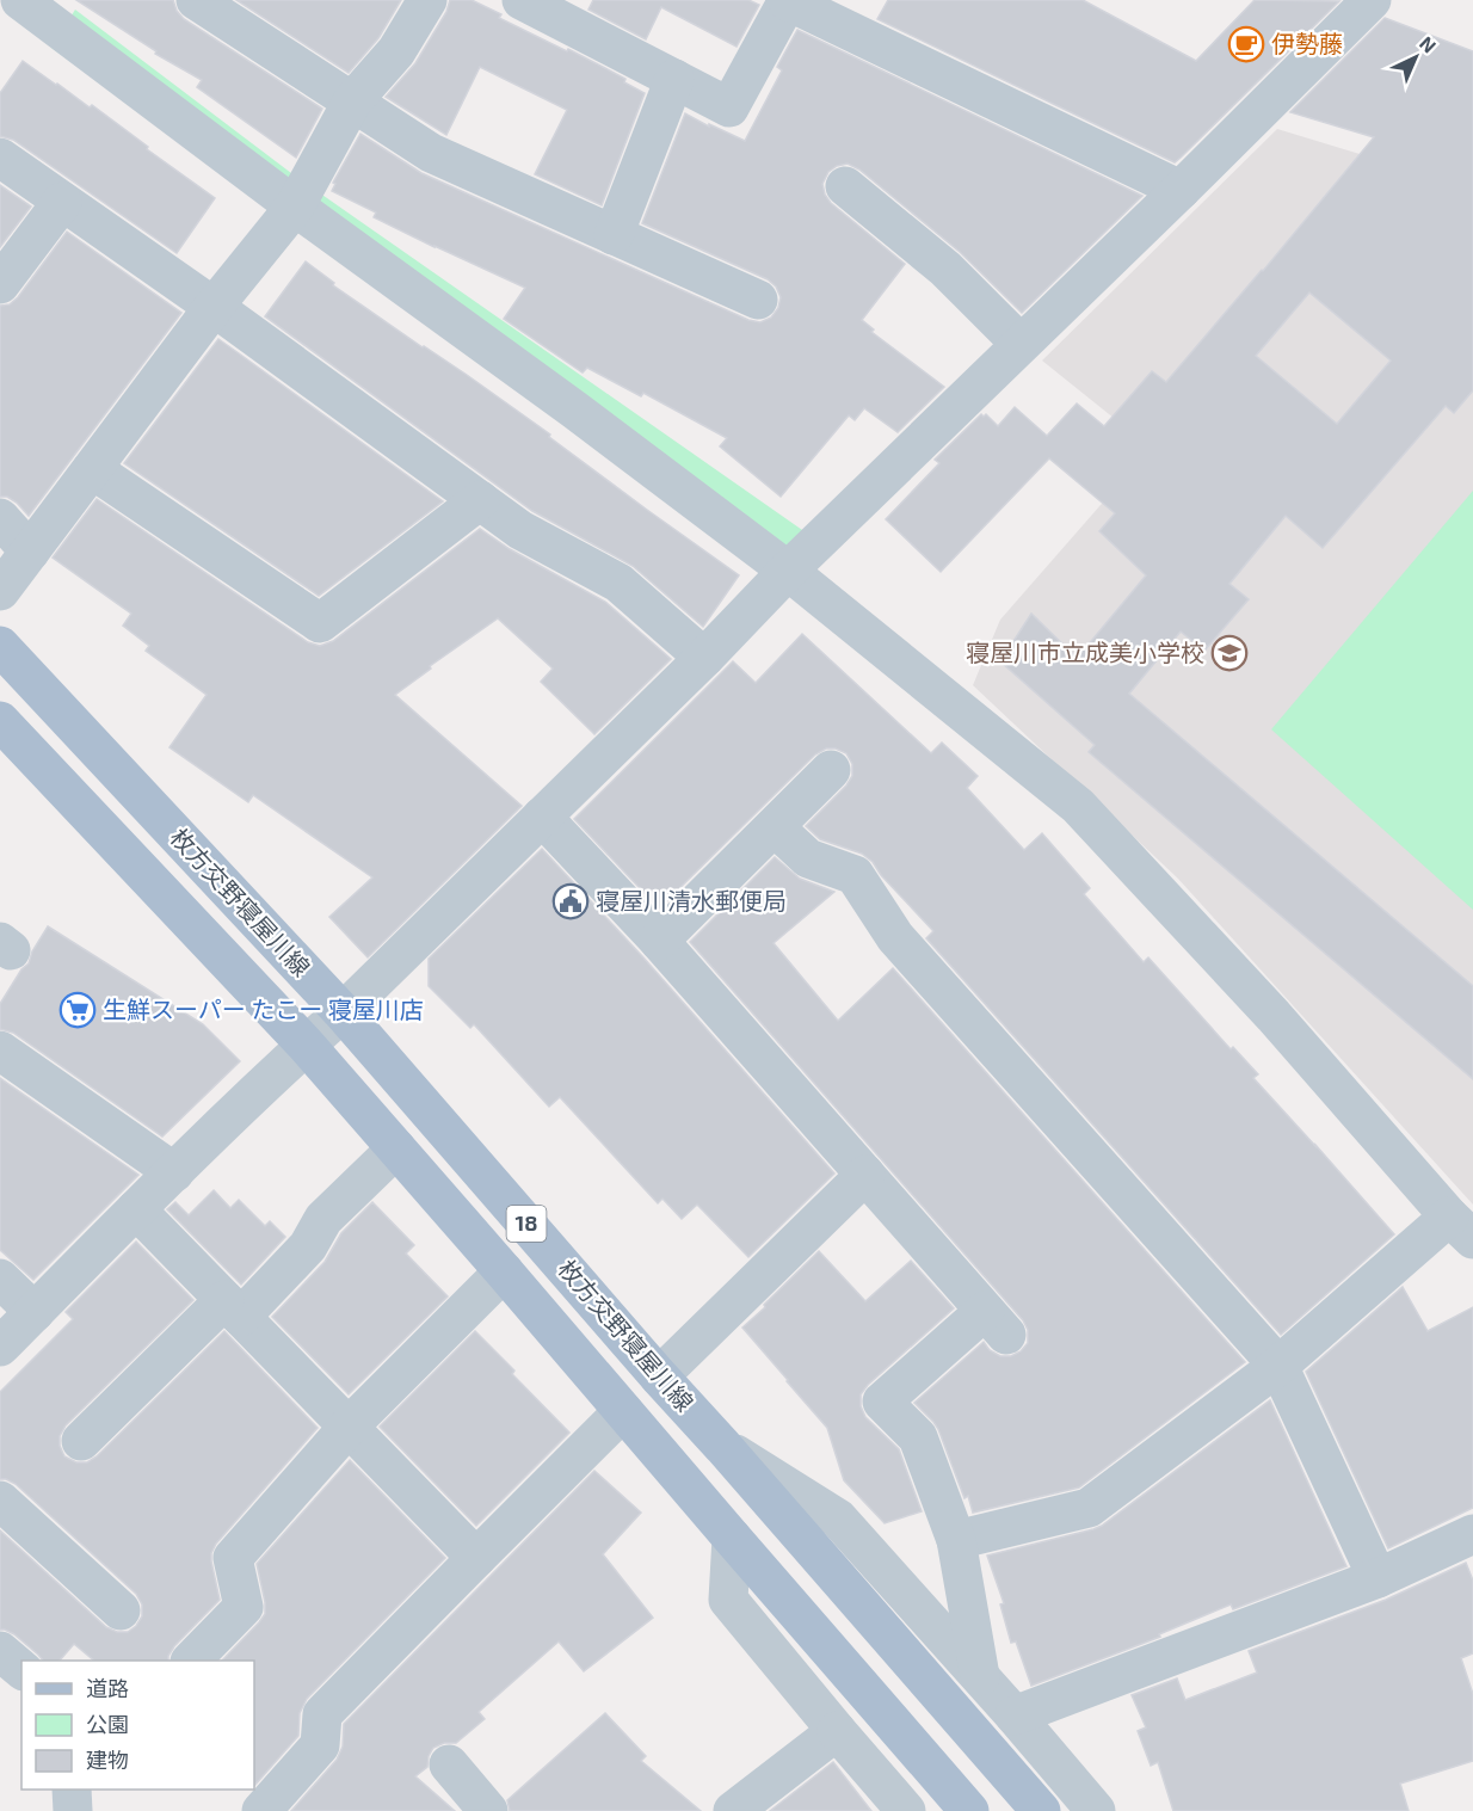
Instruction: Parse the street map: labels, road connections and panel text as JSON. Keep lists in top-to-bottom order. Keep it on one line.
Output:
{"streets":{"main road":["枚方交野寝屋川線","18"]},"places":{"cafe":["伊勢藤"],"school or university":["寝屋川市立成美小学校"],"public building":["寝屋川清水郵便局"],"supermarket":["生鮮スーパー たこー 寝屋川店"]},"legend":["道路","公園","建物"],"north":"top right"}
